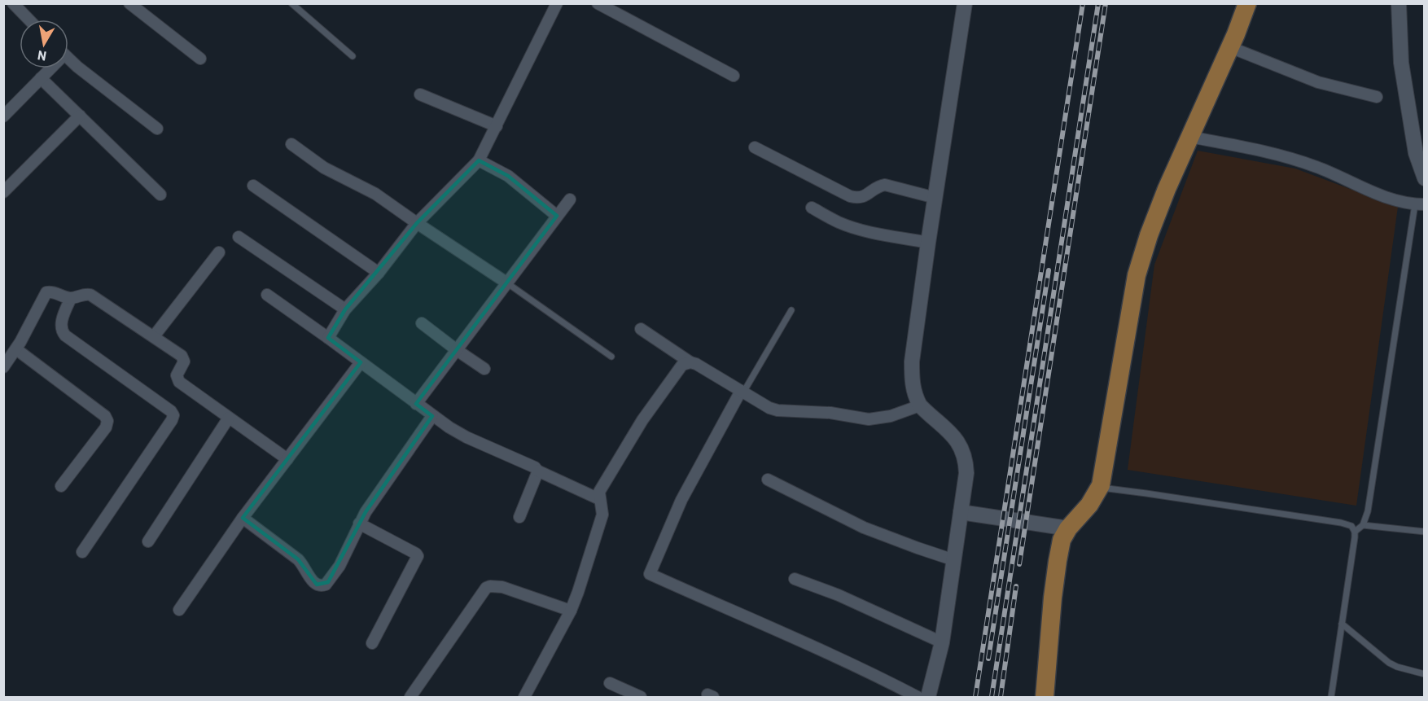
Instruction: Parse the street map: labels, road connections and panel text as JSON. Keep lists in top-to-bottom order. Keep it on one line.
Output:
{"north":"bottom"}
